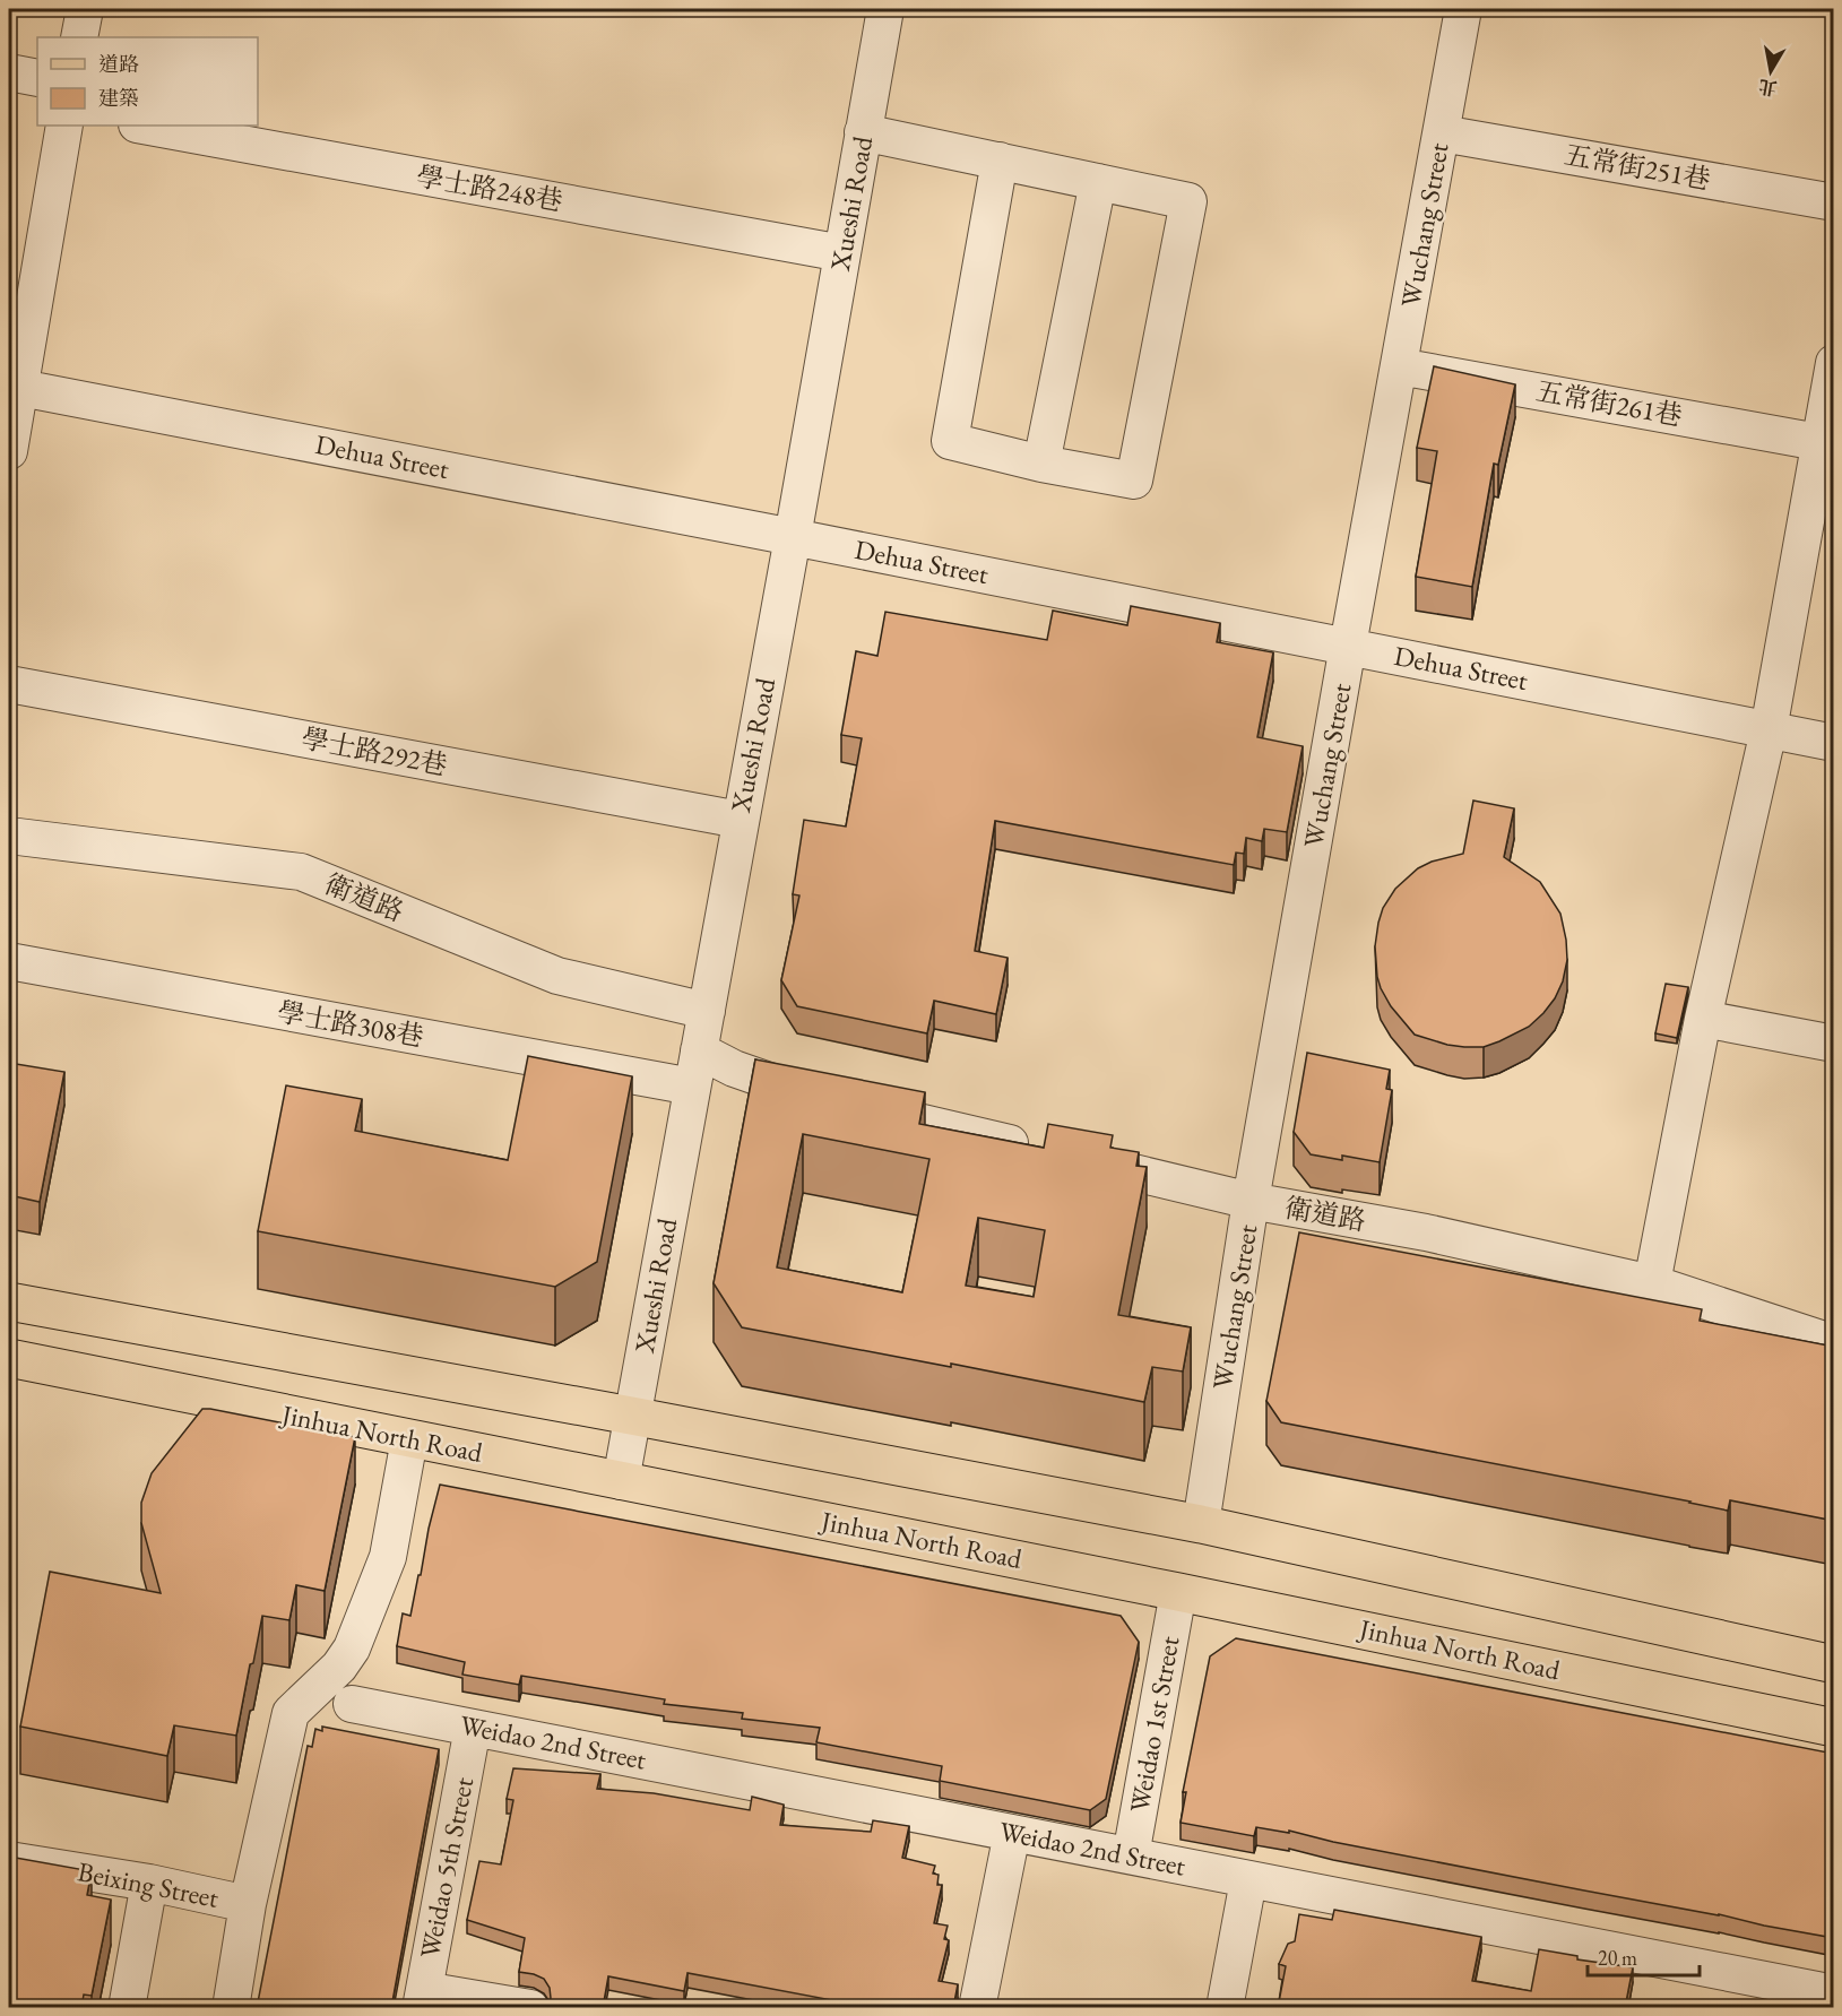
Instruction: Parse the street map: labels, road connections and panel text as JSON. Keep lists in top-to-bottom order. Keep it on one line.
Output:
{"streets":{"main road":["Jinhua North Road"],"street":["五常街251巷","學士路248巷","Xueshi Road","Wuchang Street","五常街261巷","Dehua Street","學士路292巷","衛道路","學士路308巷","Weidao 1st Street","Weidao 2nd Street","Weidao 5th Street","Beixing Street"]},"crossings":[["五常街251巷","Wuchang Street"],["學士路248巷","Xueshi Road"],["Xueshi Road","Dehua Street"],["Xueshi Road","學士路292巷"],["Xueshi Road","衛道路"],["Xueshi Road","學士路308巷"],["Xueshi Road","Jinhua North Road"],["Wuchang Street","五常街261巷"],["Wuchang Street","Dehua Street"],["Wuchang Street","衛道路"],["Jinhua North Road","Weidao 1st Street"],["Weidao 1st Street","Weidao 2nd Street"],["Weidao 2nd Street","Weidao 5th Street"]],"legend":["道路","建築"],"scale_bar":"20 m","north":"bottom"}
